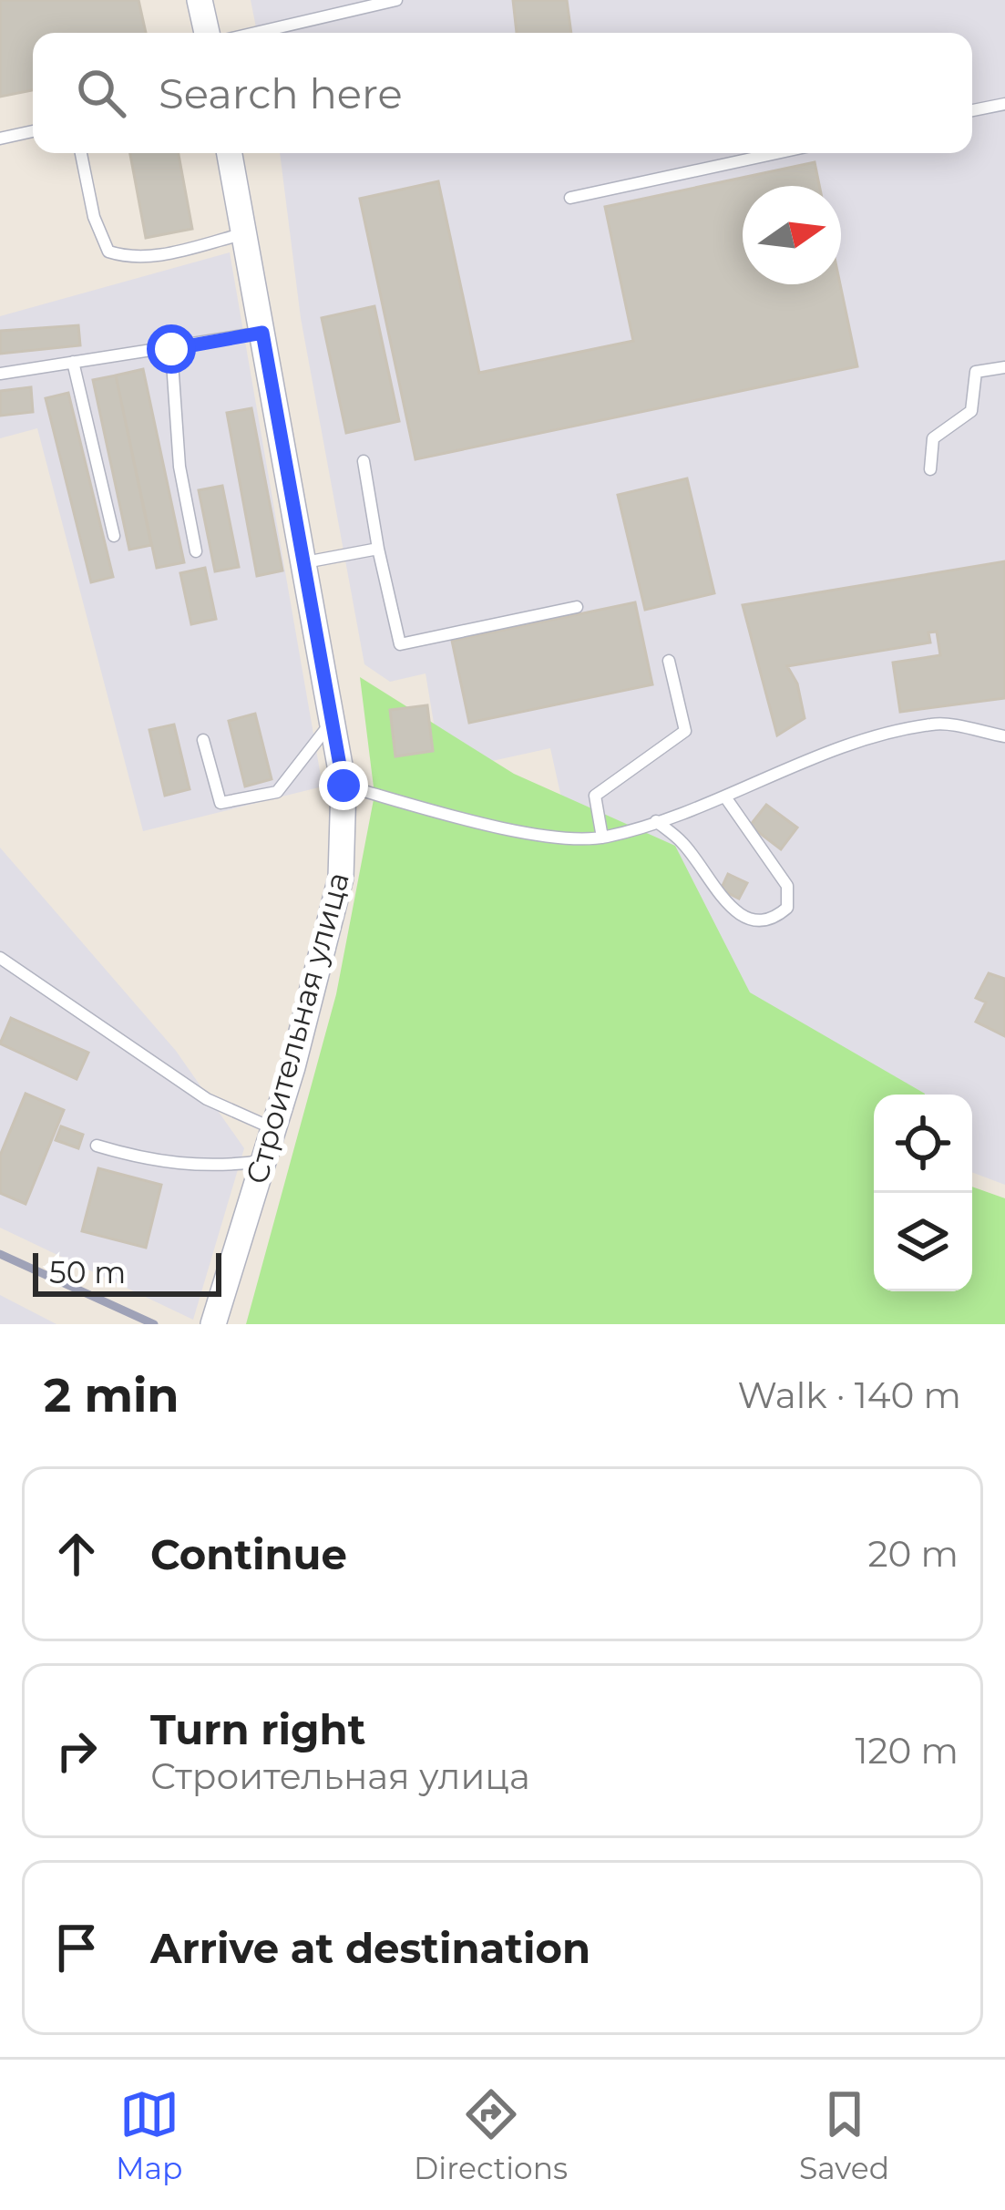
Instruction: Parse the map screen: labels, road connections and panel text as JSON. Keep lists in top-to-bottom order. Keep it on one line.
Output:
{"streets":{"street":["Строительная улица"]},"scale_bar":"50 m","north":"right","page":{"search":"Search here","scale":"50 m","heading":["2 min","Walk · 140 m"],"list":[["Continue","20 m"],["Turn right","Строительная улица","120 m"],"Arrive at destination"],"nav":["Map","Directions","Saved"]}}
